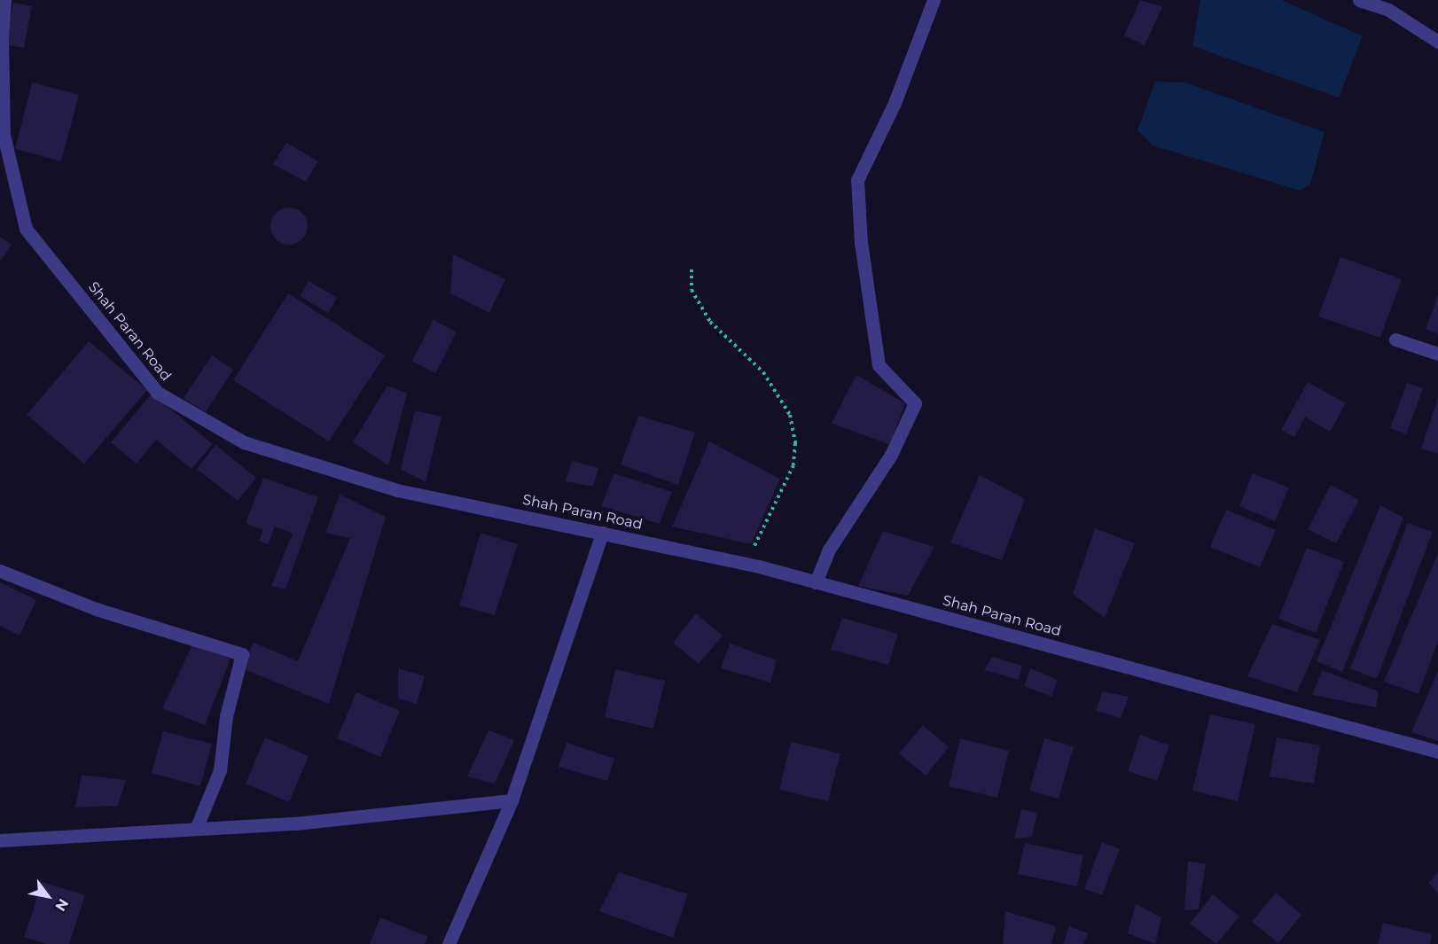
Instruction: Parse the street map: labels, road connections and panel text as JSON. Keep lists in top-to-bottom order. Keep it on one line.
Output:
{"streets":{"street":["Shah Paran Road"]},"north":"bottom right"}
